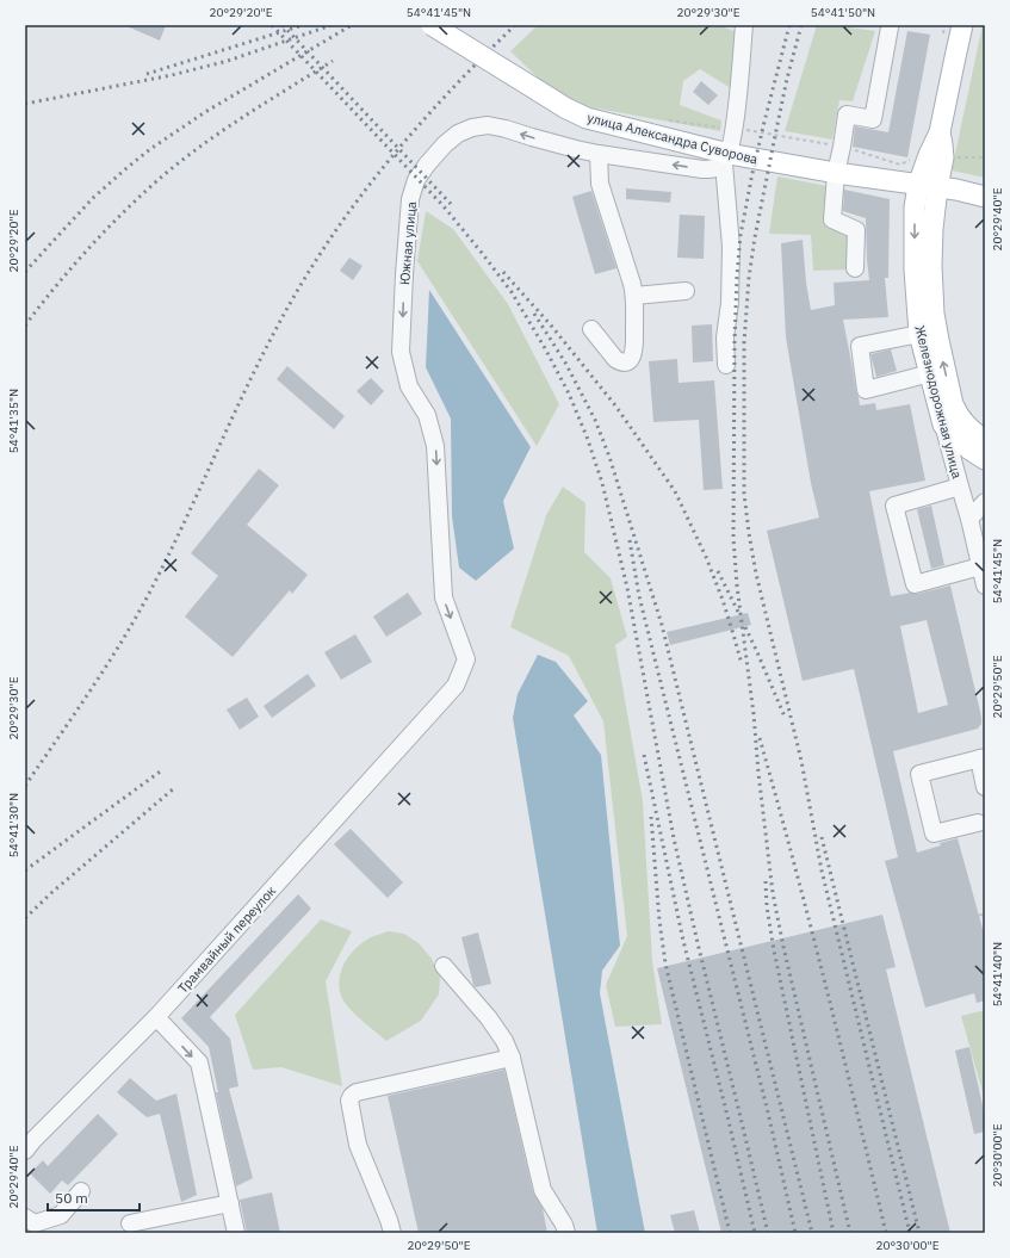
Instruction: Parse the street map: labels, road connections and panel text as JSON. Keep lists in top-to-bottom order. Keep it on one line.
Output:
{"streets":{"main road":["улица Александра Суворова","Железнодорожная улица"],"street":["Южная улица","Трамвайный переулок"]},"crossings":[["улица Александра Суворова","Южная улица"],["улица Александра Суворова","Железнодорожная улица"],["Южная улица","Трамвайный переулок"]],"scale_bar":"50 m","coordinates":["20°29'20\"E","54°41'45\"N","20°29'30\"E","54°41'50\"N","20°29'40\"E","54°41'35\"N","20°29'50\"E","54°41'30\"N","54°41'40\"N","20°30'00\"E"]}
